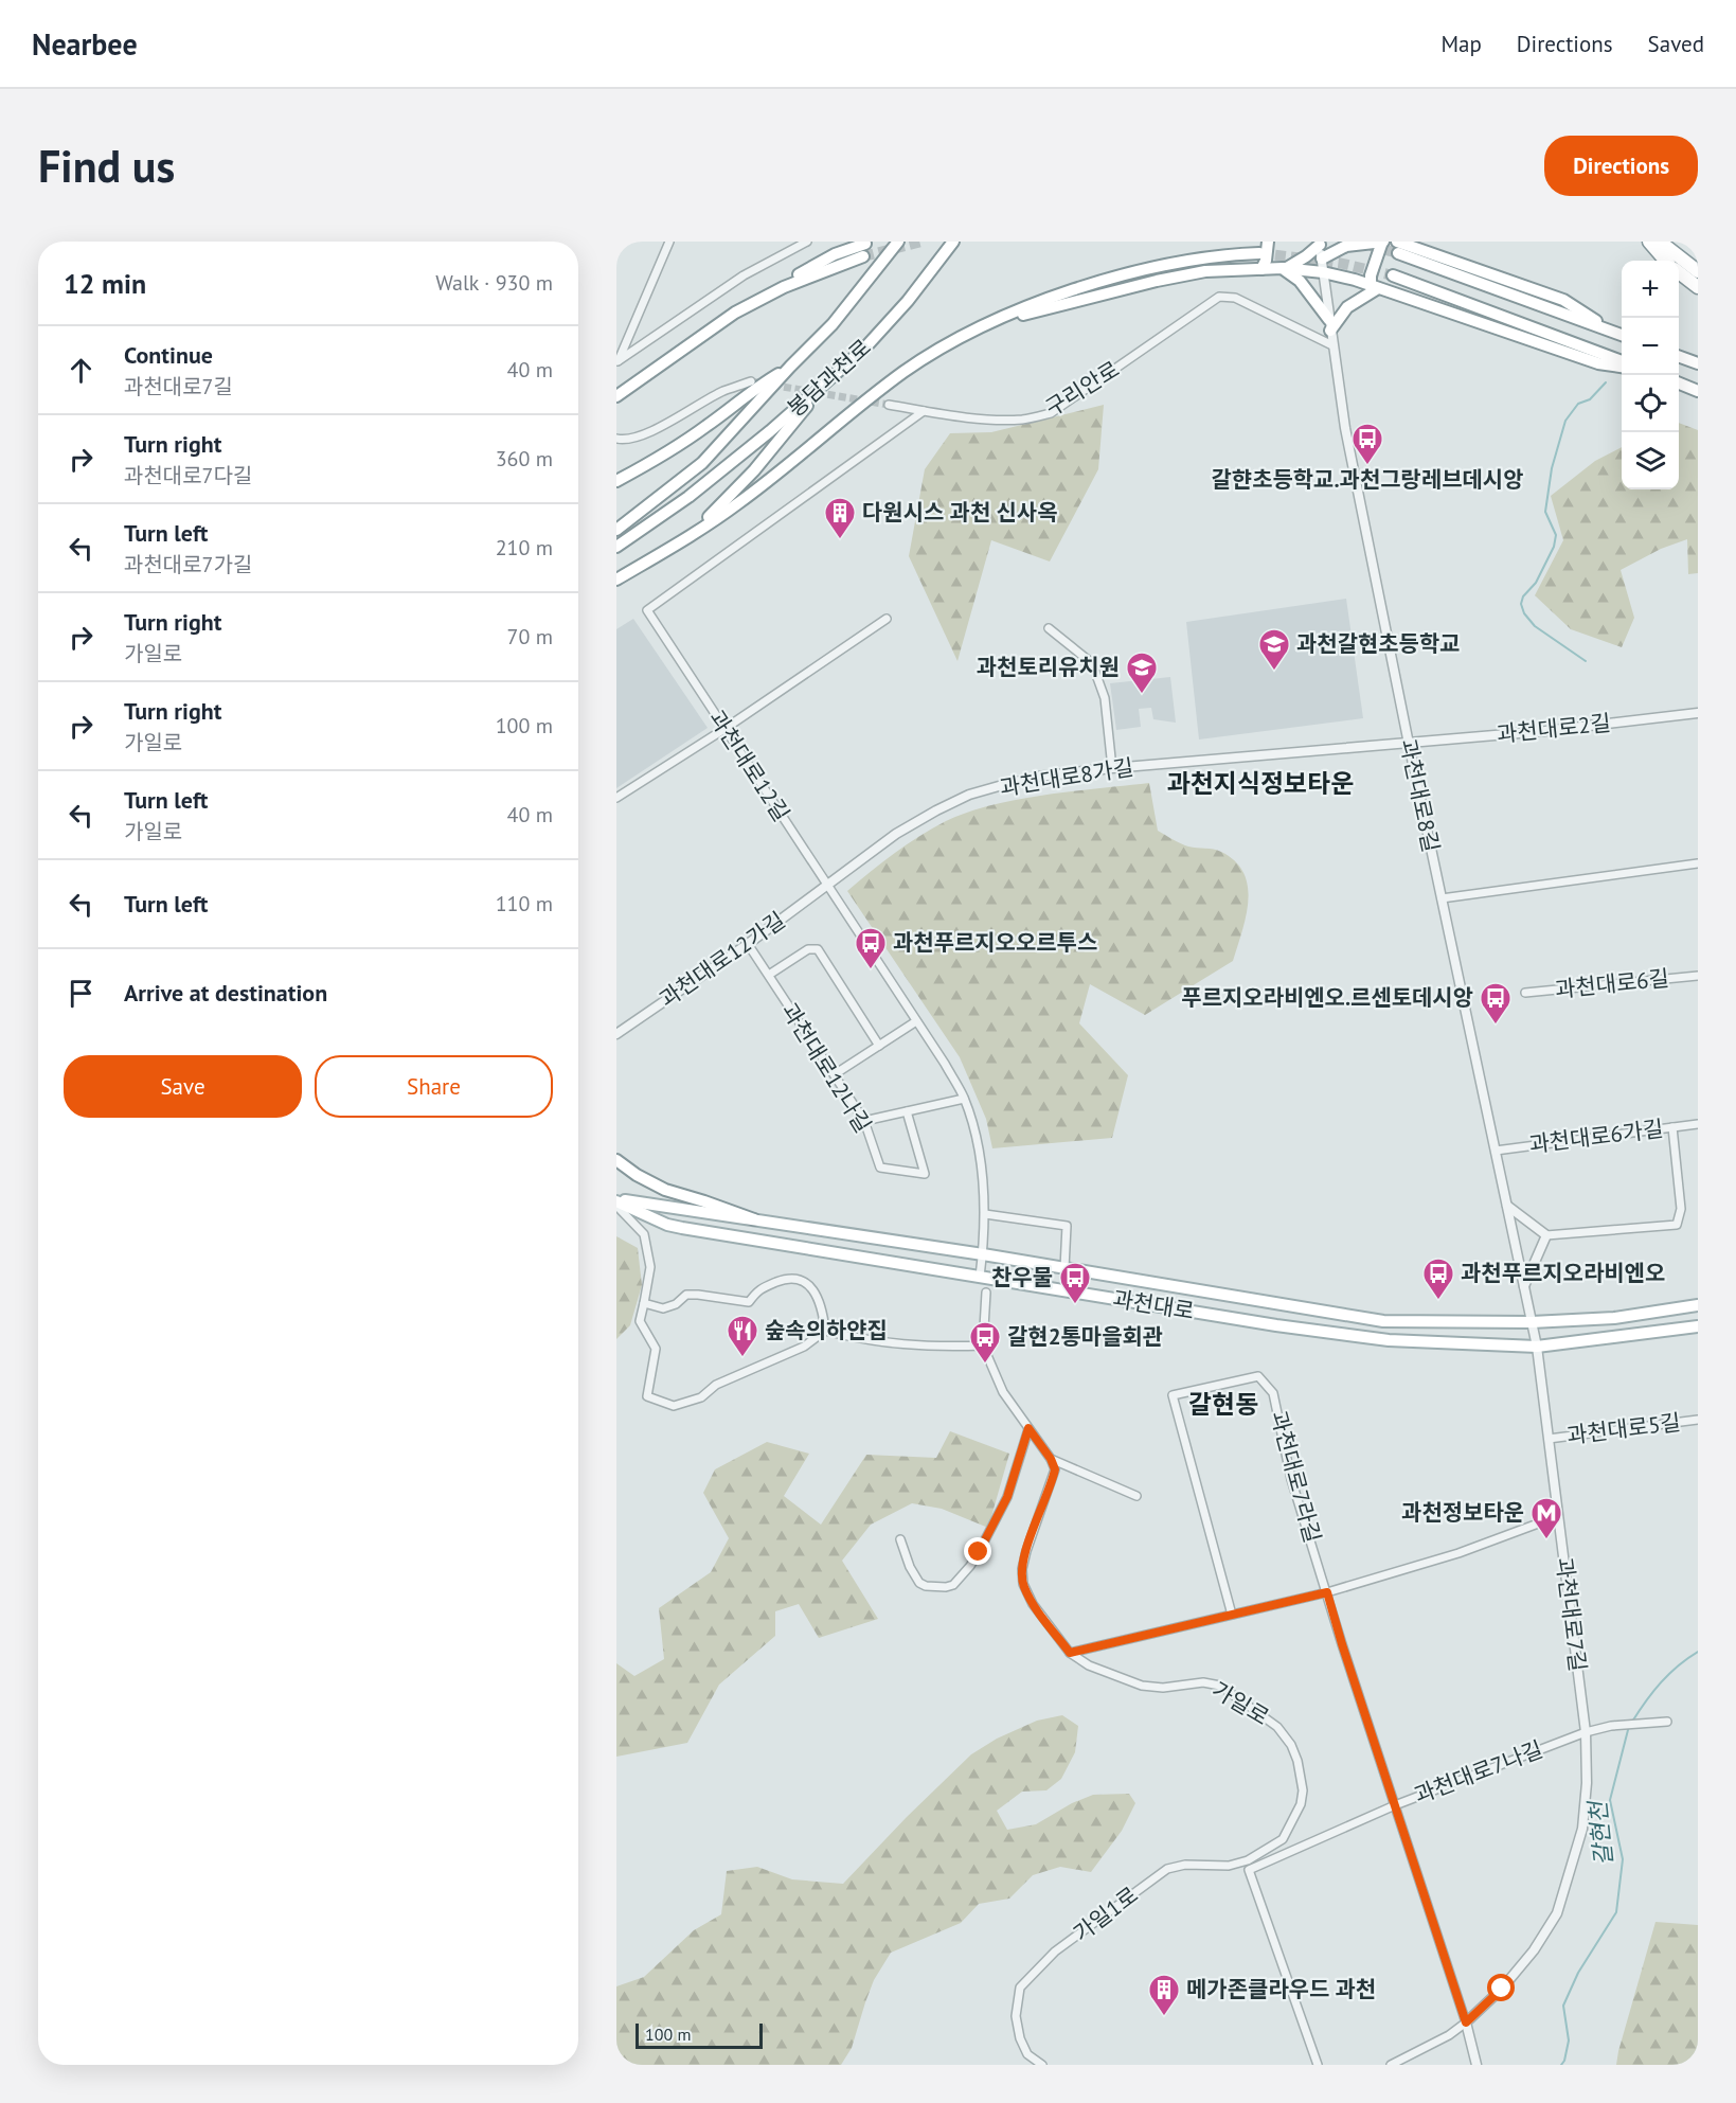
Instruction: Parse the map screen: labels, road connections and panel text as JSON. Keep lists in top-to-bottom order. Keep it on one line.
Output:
{"streets":{"main road":["봉담과천로","과천대로"],"street":["구리안로","과천대로2길","과천대로12길","과천대로8가길","과천대로8길","과천대로12가길","과천대로6길","과천대로12나길","과천대로6가길","과천대로5길","과천대로7라길","과천대로7길","가일로","과천대로7나길","가일1로"]},"crossings":[["구리안로","과천대로12길"],["구리안로","과천대로8길"],["과천대로2길","과천대로8가길"],["과천대로2길","과천대로8길"],["과천대로12길","과천대로8가길"],["과천대로12길","과천대로12가길"],["과천대로12길","과천대로"],["과천대로8가길","과천대로8길"],["과천대로8가길","과천대로12가길"],["과천대로8길","과천대로6가길"],["과천대로8길","과천대로"],["과천대로8길","과천대로7길"],["과천대로12가길","과천대로12나길"],["과천대로","과천대로7길"],["과천대로5길","과천대로7길"],["과천대로7길","과천대로7나길"],["가일로","가일1로"]],"districts":["과천지식정보타운","갈현동"],"water":["갈현천"],"places":{"bus stop":["갈햔초등학교.과천그랑레브데시앙","과천푸르지오오르투스","푸르지오라비엔오.르센토데시앙","과천푸르지오라비엔오","찬우물","갈현2통마을회관"],"building":["다원시스 과천 신사옥","메가존클라우드 과천"],"school or university":["과천갈현초등학교","과천토리유치원"],"restaurant":["숲속의하얀집"],"metro station":["과천정보타운"]},"scale_bar":"100 m","page":{"header":"Nearbee","nav":["Map","Directions","Saved"],"buttons":["Directions",["Save","Share"]],"title":"Find us","heading":["12 min","Walk · 930 m"],"map_buttons":["+","−"],"list":[["Continue","과천대로7길","40 m"],["Turn right","과천대로7다길","360 m"],["Turn left","과천대로7가길","210 m"],["Turn right","가일로","70 m"],["Turn right","가일로","100 m"],["Turn left","가일로","40 m"],["Turn left","110 m"],"Arrive at destination"],"scale":"100 m"}}
